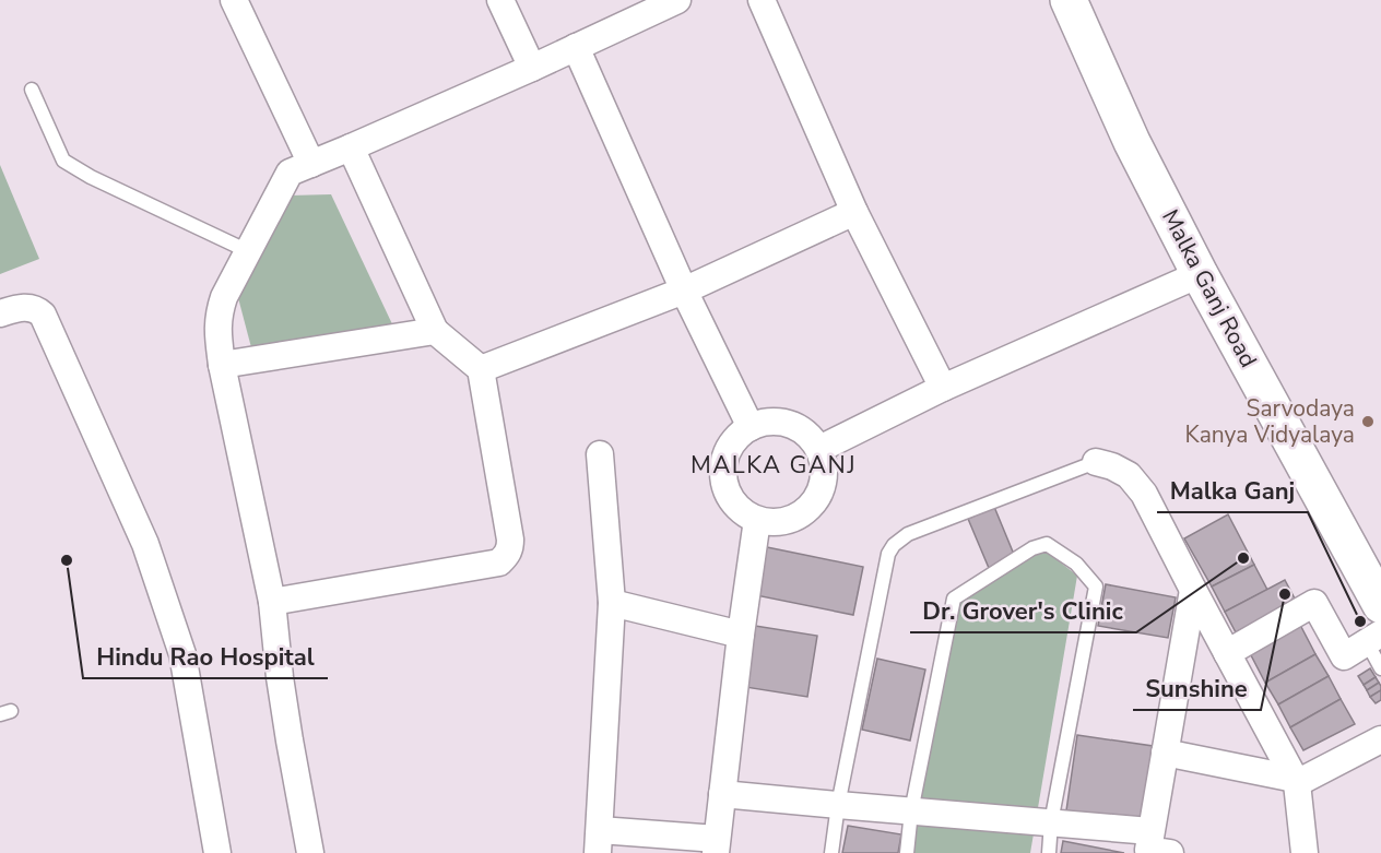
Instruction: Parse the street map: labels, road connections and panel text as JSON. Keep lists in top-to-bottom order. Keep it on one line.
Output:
{"streets":{"street":["Malka Ganj Road"]},"districts":["MALKA GANJ"],"places":["Sarvodaya Kanya Vidyalaya","Dr. Grover's Clinic","Hindu Rao Hospital","Sunshine","Malka Ganj"]}
